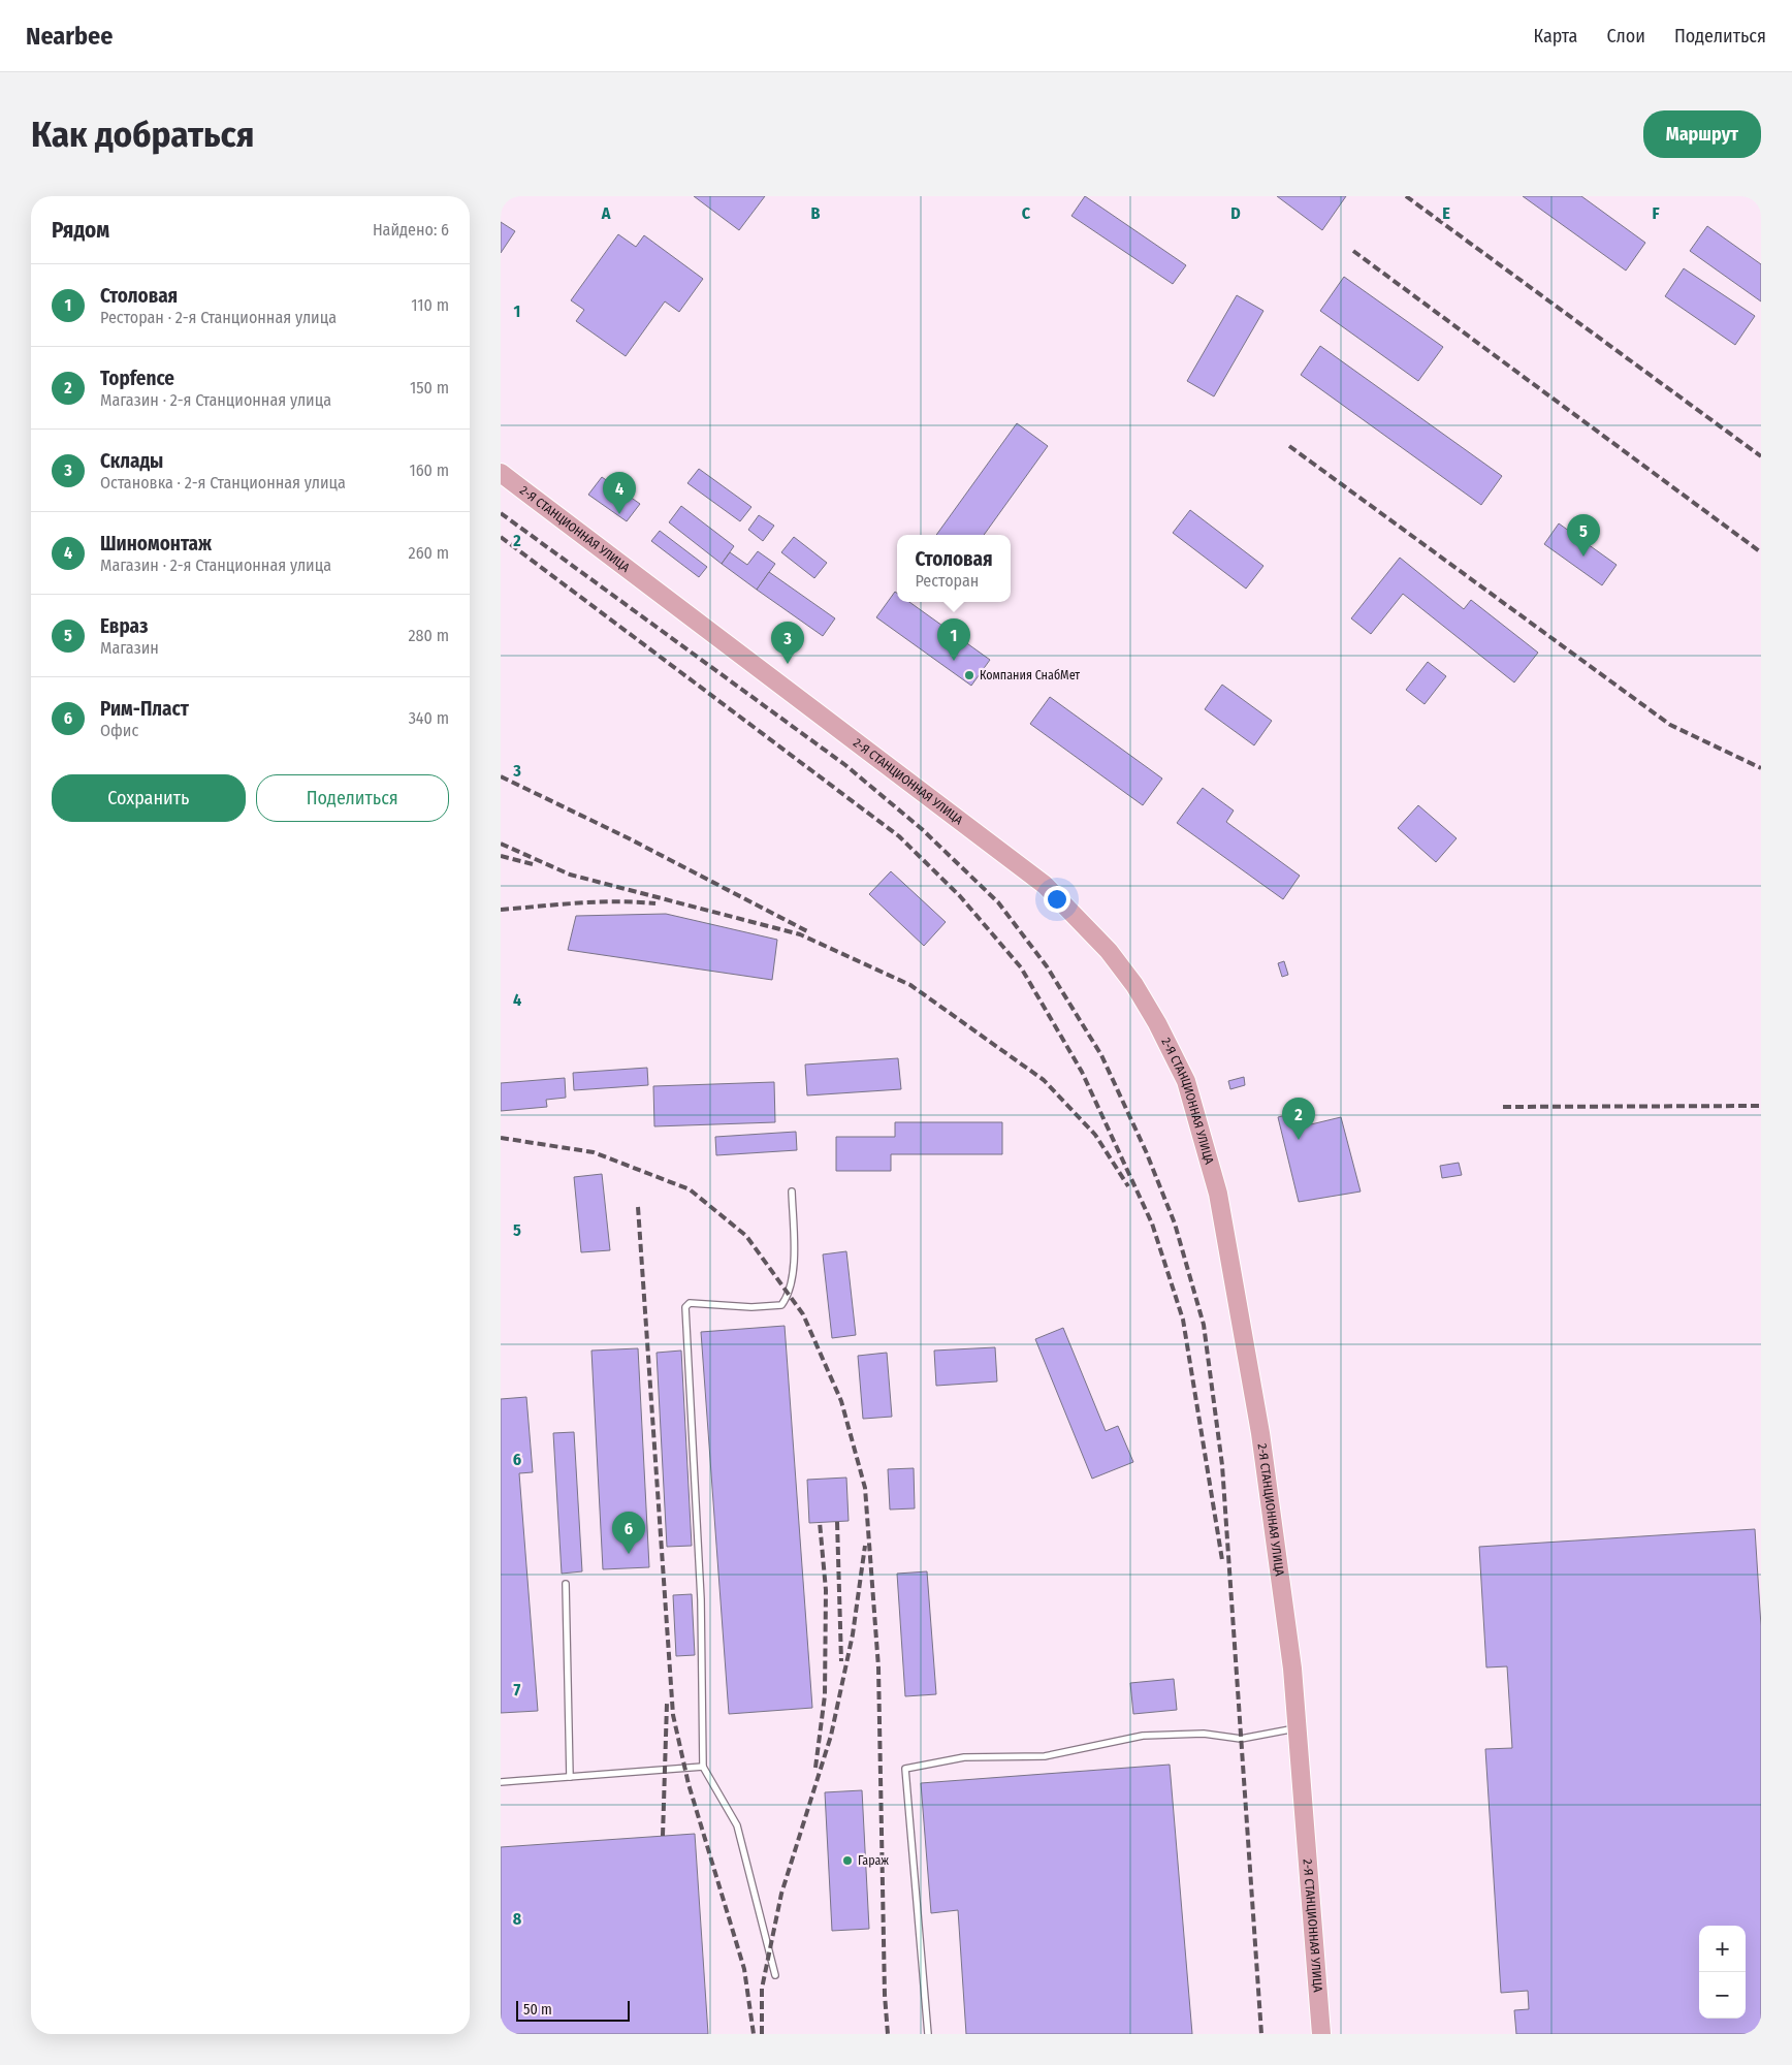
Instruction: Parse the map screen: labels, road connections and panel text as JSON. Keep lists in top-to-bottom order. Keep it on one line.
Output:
{"streets":{"main road":["2-Я СТАНЦИОННАЯ УЛИЦА"]},"places":["Компания СнабМет","Гараж"],"scale_bar":"50 m","page":{"header":"Nearbee","nav":["Карта","Слои","Поделиться"],"buttons":["Маршрут",["Сохранить","Поделиться"]],"title":"Как добраться","heading":["Рядом","Найдено: 6"],"list":[{"mark":"1","name":"Столовая","note":"Ресторан · 2-я Станционная улица","value":"110 m"},{"mark":"2","name":"Topfence","note":"Магазин · 2-я Станционная улица","value":"150 m"},{"mark":"3","name":"Склады","note":"Остановка · 2-я Станционная улица","value":"160 m"},{"mark":"4","name":"Шиномонтаж","note":"Магазин · 2-я Станционная улица","value":"260 m"},{"mark":"5","name":"Евраз","note":"Магазин","value":"280 m"},{"mark":"6","name":"Рим-Пласт","note":"Офис","value":"340 m"}],"pins":["4","5","1","3","2","6"],"popup":["Столовая","Ресторан"],"map_buttons":["+","−"],"scale":"50 m"},"grid":{"columns":["A","B","C","D","E","F"],"rows":["1","2","3","4","5","6","7","8"]}}
